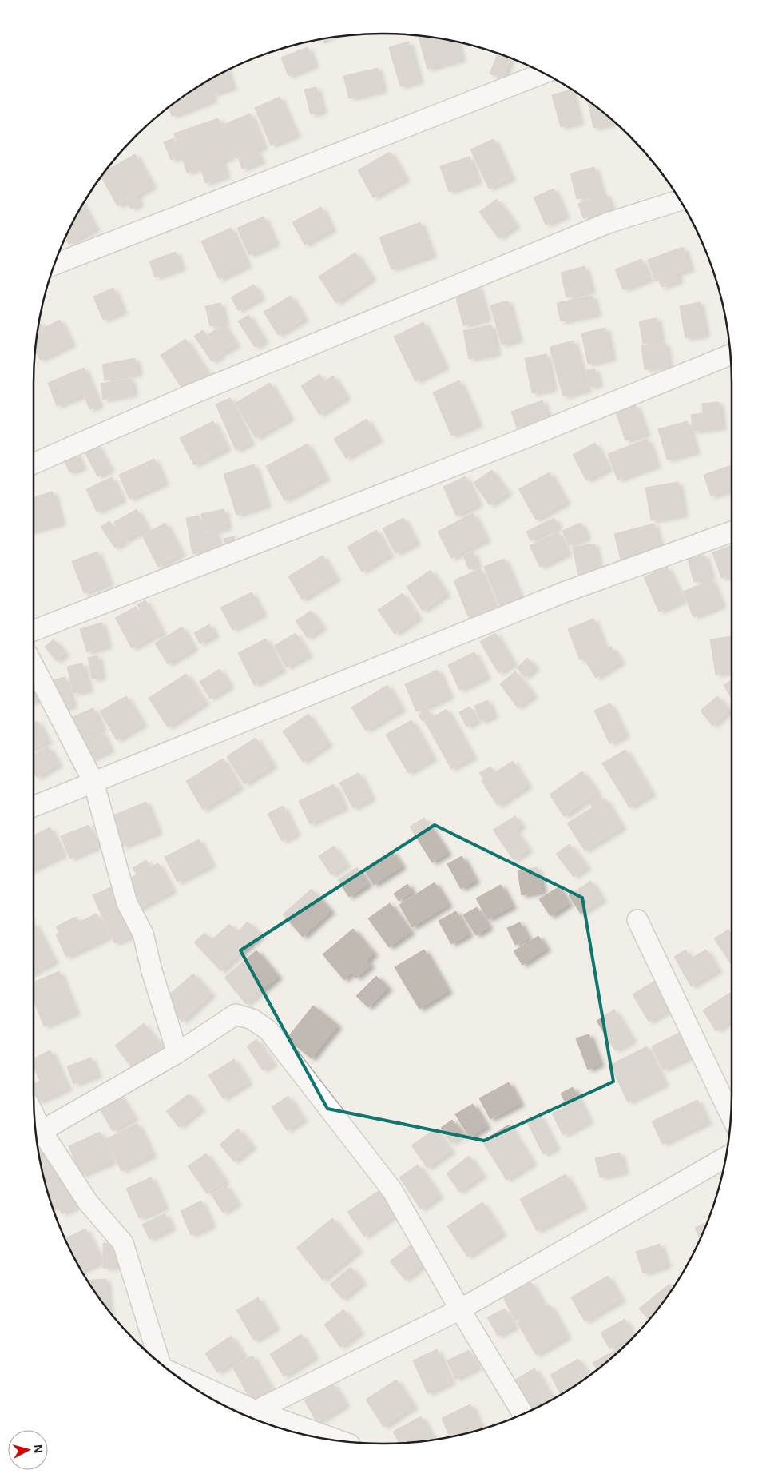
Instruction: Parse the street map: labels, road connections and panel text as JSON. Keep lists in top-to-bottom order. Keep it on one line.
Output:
{"north":"right"}
